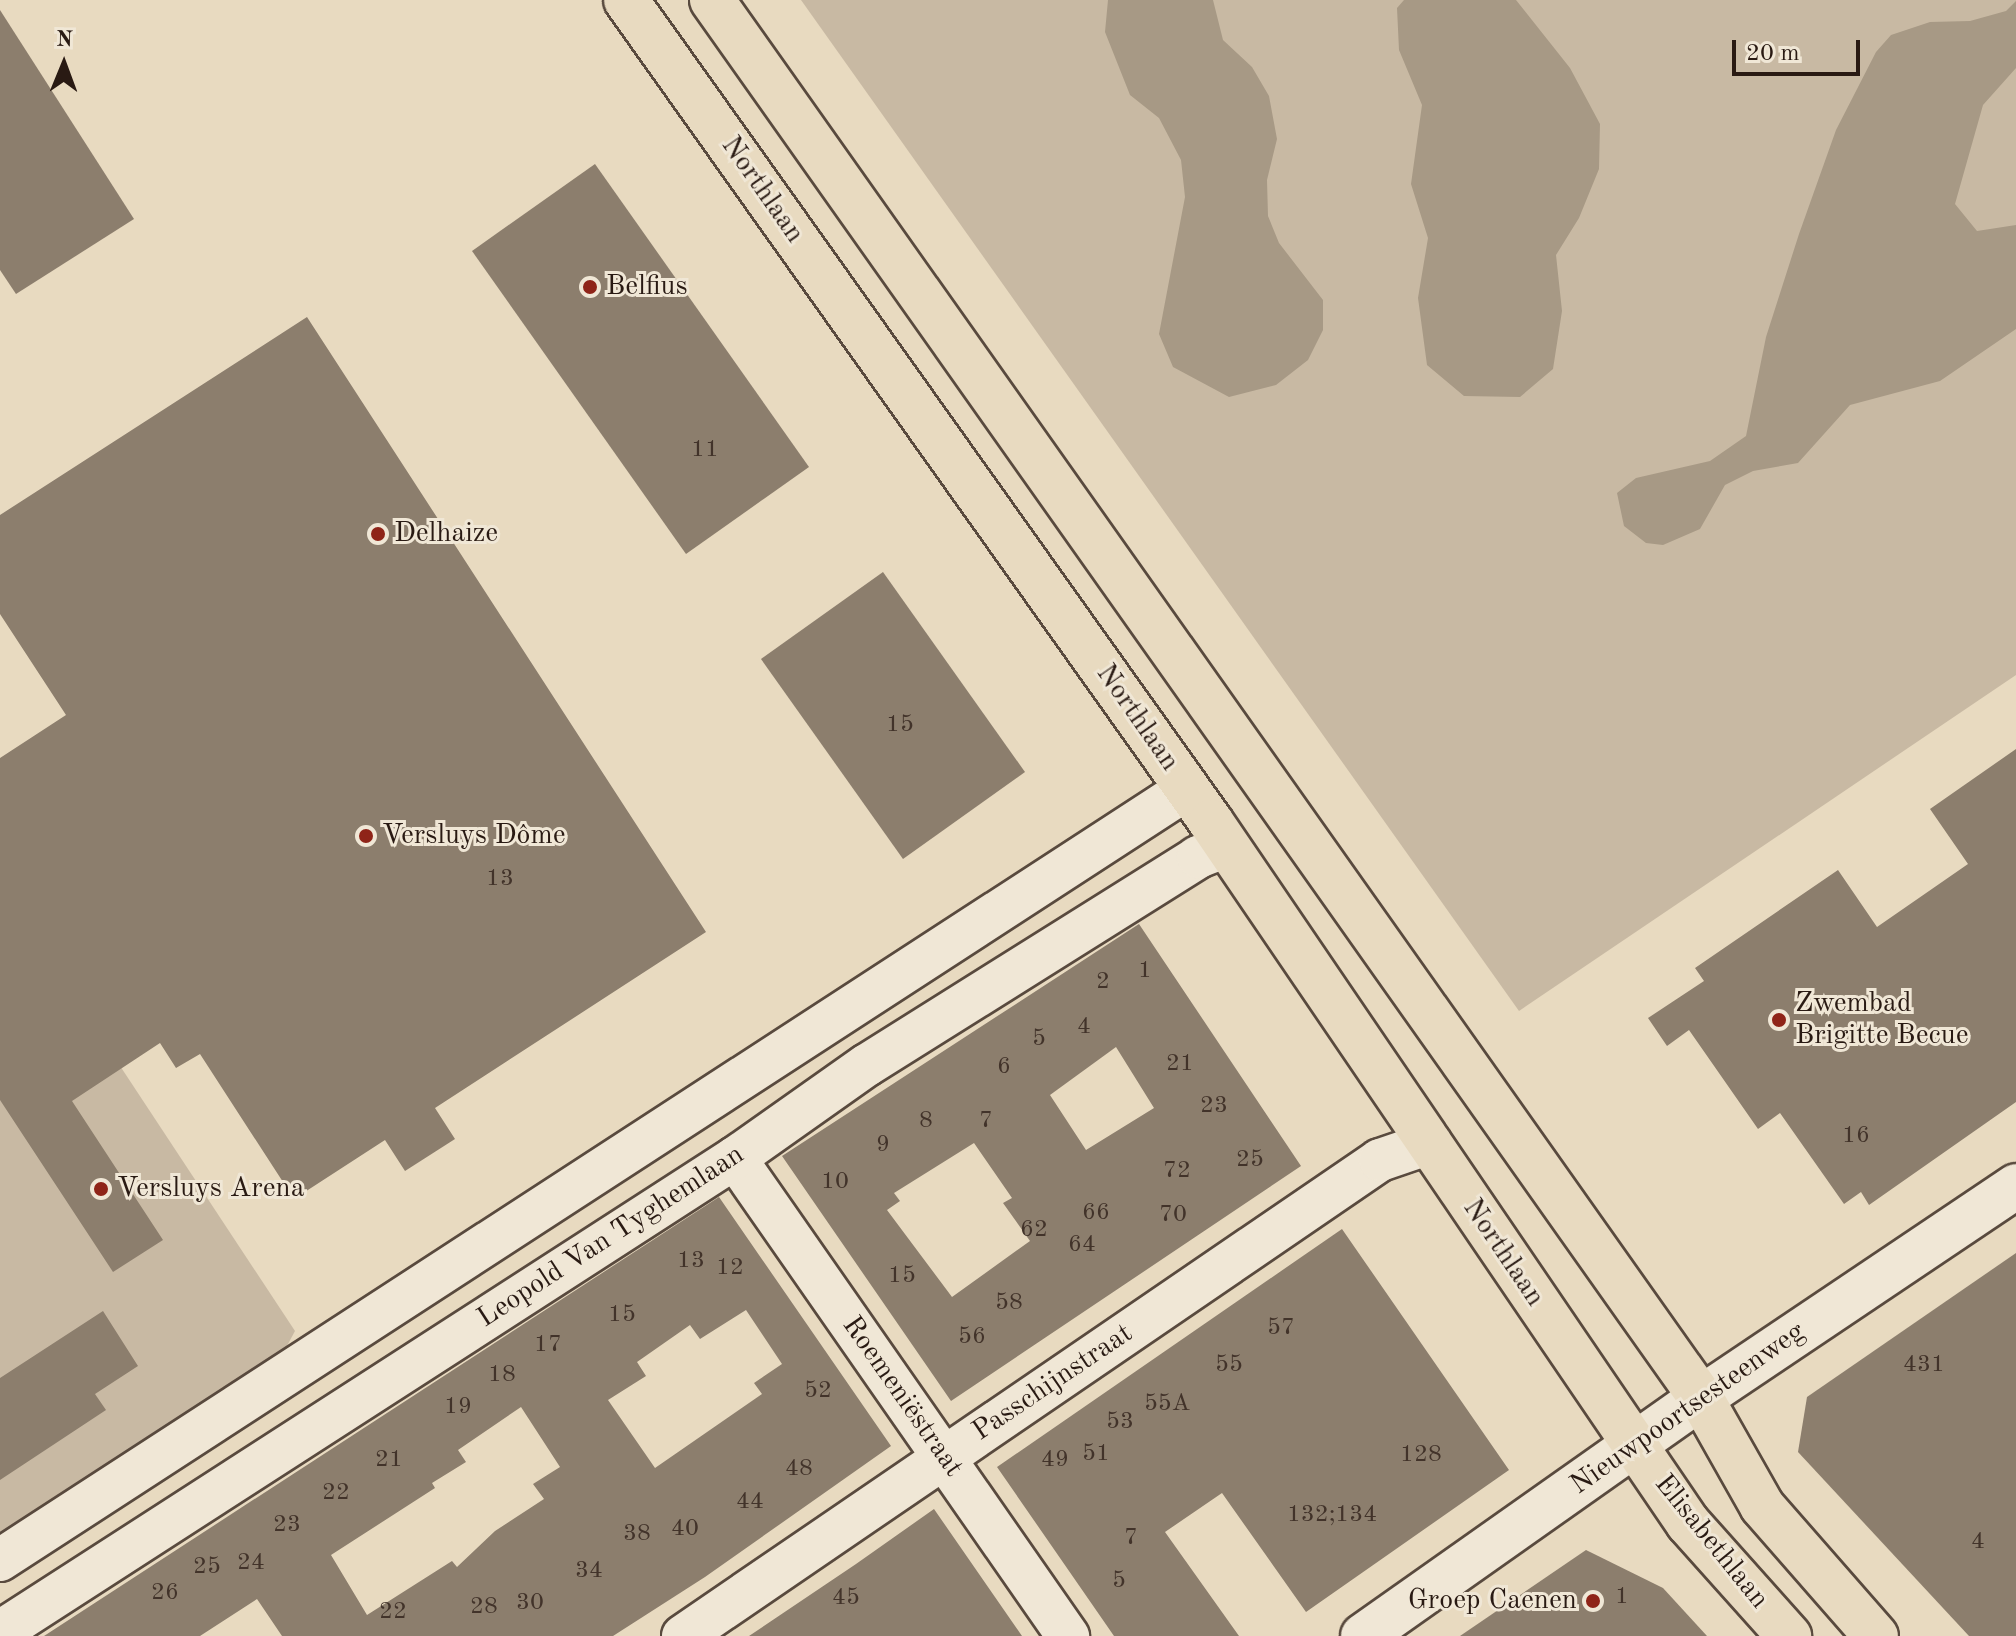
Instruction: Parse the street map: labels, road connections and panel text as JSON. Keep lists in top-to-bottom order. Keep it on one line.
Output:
{"streets":{"main road":["Northlaan","Nieuwpoortsesteenweg","Elisabethlaan"],"street":["Leopold Van Tyghemlaan","Passchijnstraat","Roemeniëstraat"]},"crossings":[["Northlaan","Leopold Van Tyghemlaan"],["Northlaan","Passchijnstraat"],["Northlaan","Nieuwpoortsesteenweg"],["Northlaan","Elisabethlaan"],["Leopold Van Tyghemlaan","Roemeniëstraat"],["Passchijnstraat","Roemeniëstraat"],["Nieuwpoortsesteenweg","Elisabethlaan"]],"places":["Belfius","Delhaize","Versluys Dôme","Zwembad Brigitte Becue","Versluys Arena","Groep Caenen"],"house_numbers":["11","15","13","1","2","4","5","21","6","23","8","7","16","9","25","72","10","66","70","62","64","13","12","15","58","15","57","56","17","55","431","18","52","55A","19","53","51","128","21","49","48","22","44","132;134","23","40","38","7","4","24","25","34","5","26","1","45","30","28","22"],"scale_bar":"20 m","north":"top"}
